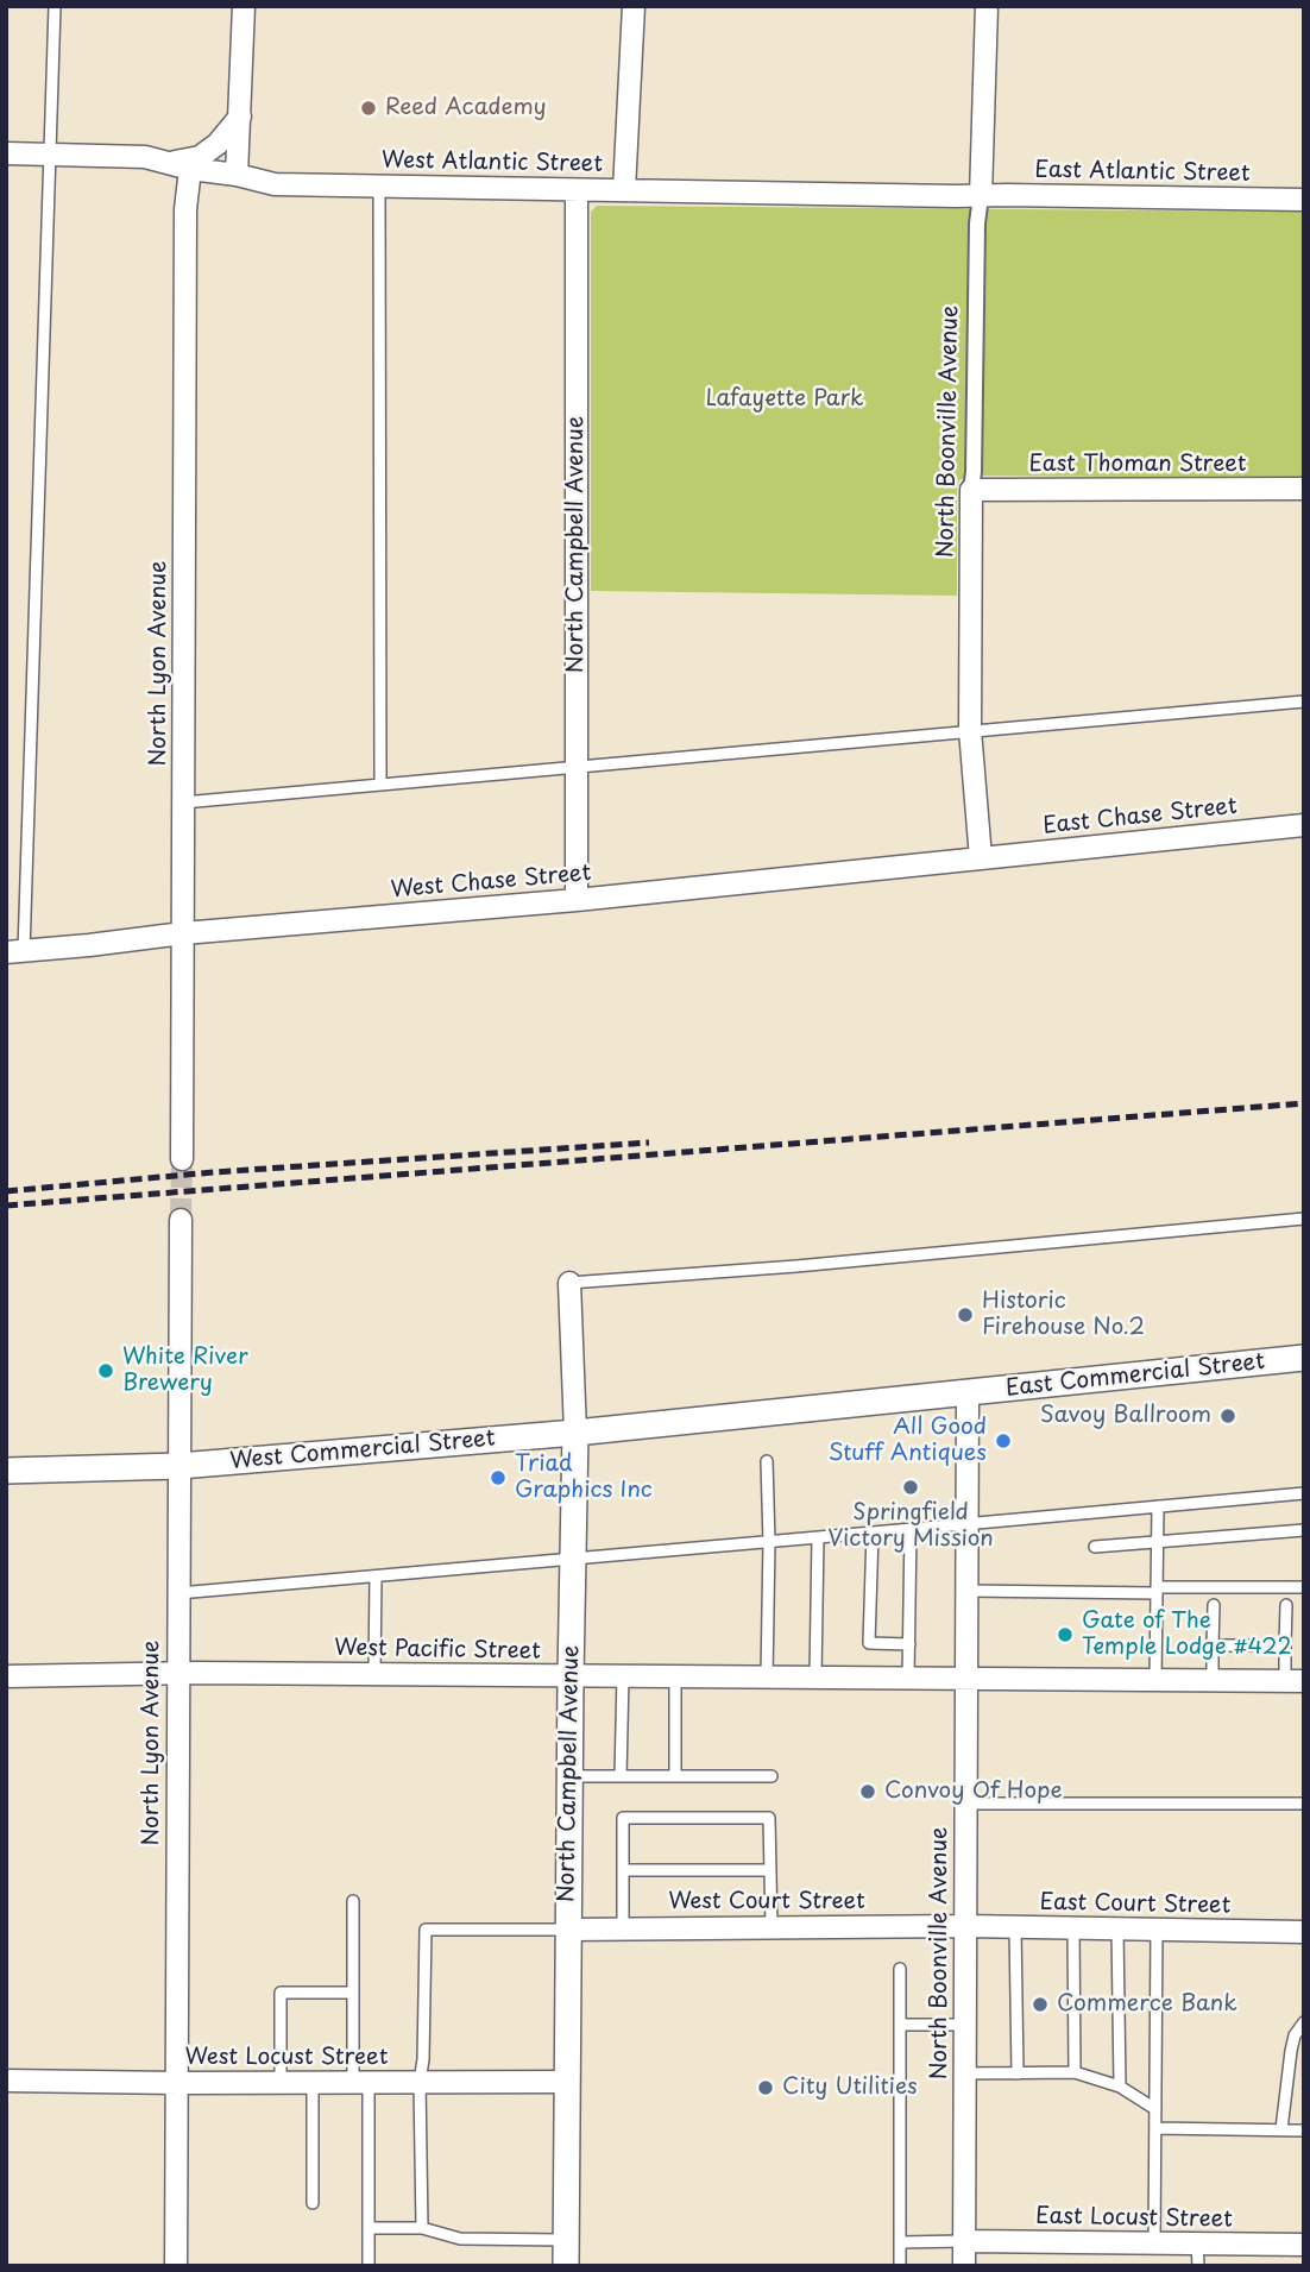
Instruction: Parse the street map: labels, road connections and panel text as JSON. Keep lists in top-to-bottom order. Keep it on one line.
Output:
{"streets":{"street":["West Atlantic Street","East Atlantic Street","North Boonville Avenue","East Thoman Street","North Campbell Avenue","North Lyon Avenue","East Chase Street","West Chase Street","East Commercial Street","West Commercial Street","West Pacific Street","West Court Street","East Court Street","West Locust Street","East Locust Street"]},"crossings":[["West Atlantic Street","East Atlantic Street"],["West Atlantic Street","North Boonville Avenue"],["West Atlantic Street","North Campbell Avenue"],["West Atlantic Street","North Lyon Avenue"],["East Atlantic Street","North Boonville Avenue"],["North Boonville Avenue","East Thoman Street"],["North Boonville Avenue","East Chase Street"],["North Boonville Avenue","West Chase Street"],["North Boonville Avenue","East Commercial Street"],["North Boonville Avenue","West Commercial Street"],["North Boonville Avenue","West Pacific Street"],["North Boonville Avenue","West Court Street"],["North Boonville Avenue","East Court Street"],["North Boonville Avenue","East Locust Street"],["North Campbell Avenue","West Chase Street"],["North Campbell Avenue","West Commercial Street"],["North Campbell Avenue","West Pacific Street"],["North Campbell Avenue","West Court Street"],["North Campbell Avenue","West Locust Street"],["North Lyon Avenue","West Chase Street"],["North Lyon Avenue","West Commercial Street"],["North Lyon Avenue","West Pacific Street"],["North Lyon Avenue","West Locust Street"],["East Chase Street","West Chase Street"],["East Commercial Street","West Commercial Street"],["West Court Street","East Court Street"]],"parks":["Lafayette Park"],"places":["Reed Academy","Historic Firehouse No.2","White River Brewery","Savoy Ballroom","All Good Stuff Antiques","Triad Graphics Inc","Springfield Victory Mission","Gate of The Temple Lodge #422","Convoy Of Hope","Commerce Bank","City Utilities"]}
